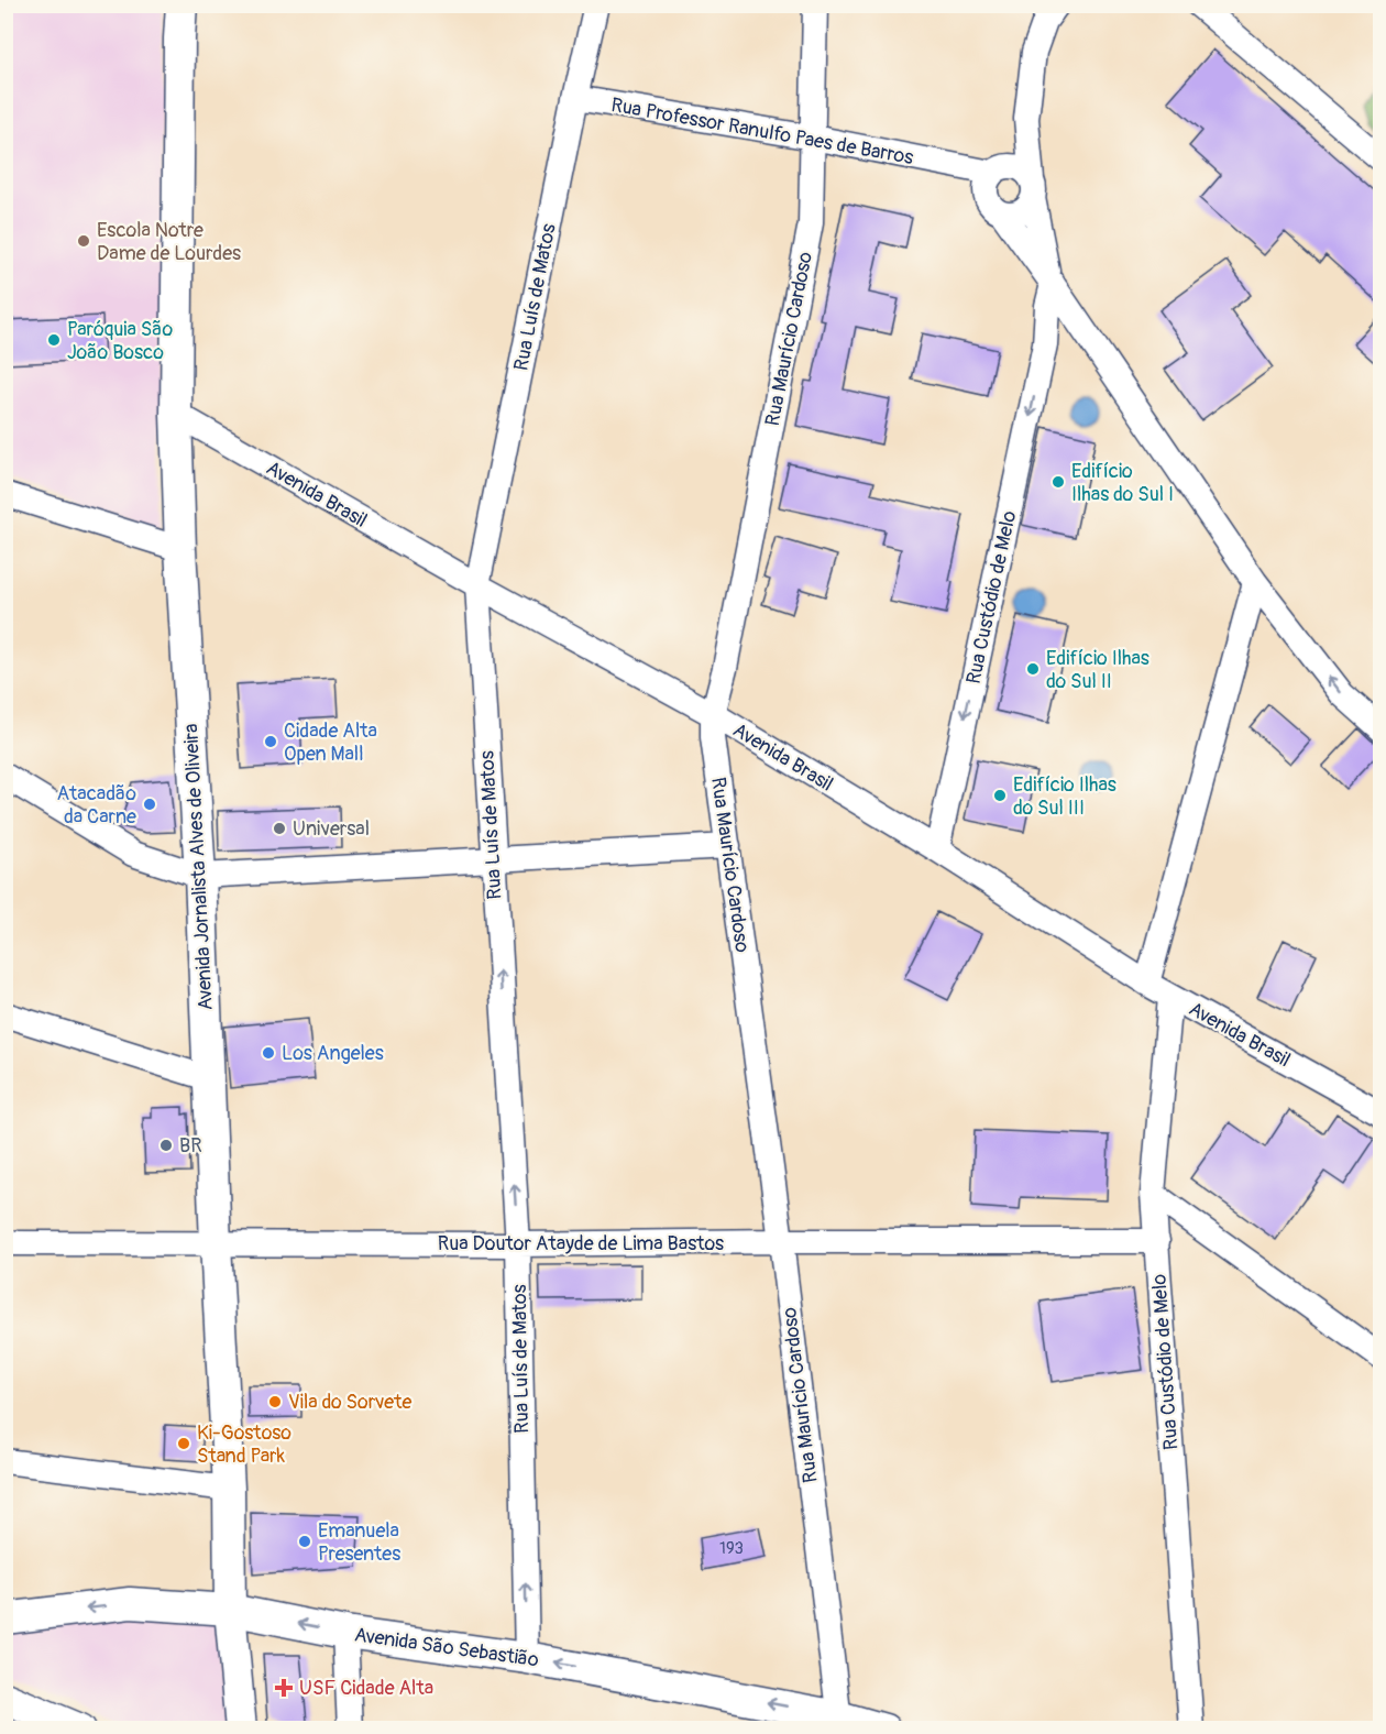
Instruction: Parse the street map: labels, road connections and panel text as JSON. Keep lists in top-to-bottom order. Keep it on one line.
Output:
{"streets":{"street":["Rua Professor Ranulfo Paes de Barros","Rua Luís de Matos","Rua Maurício Cardoso","Avenida Brasil","Rua Custódio de Melo","Avenida Jornalista Alves de Oliveira","Rua Doutor Atayde de Lima Bastos","Avenida São Sebastião"]},"crossings":[["Rua Professor Ranulfo Paes de Barros","Rua Luís de Matos"],["Rua Professor Ranulfo Paes de Barros","Rua Maurício Cardoso"],["Rua Luís de Matos","Avenida Brasil"],["Rua Luís de Matos","Rua Doutor Atayde de Lima Bastos"],["Rua Luís de Matos","Avenida São Sebastião"],["Rua Maurício Cardoso","Avenida Brasil"],["Rua Maurício Cardoso","Rua Doutor Atayde de Lima Bastos"],["Rua Maurício Cardoso","Avenida São Sebastião"],["Avenida Brasil","Rua Custódio de Melo"],["Avenida Brasil","Avenida Jornalista Alves de Oliveira"],["Rua Custódio de Melo","Rua Doutor Atayde de Lima Bastos"],["Avenida Jornalista Alves de Oliveira","Rua Doutor Atayde de Lima Bastos"],["Avenida Jornalista Alves de Oliveira","Avenida São Sebastião"]],"one_way":["Rua Luís de Matos","Rua Custódio de Melo"],"places":{"other":["Escola Notre Dame de Lourdes","Paróquia São João Bosco","Edifício Ilhas do Sul I","Edifício Ilhas do Sul II","Cidade Alta Open Mall","Edifício Ilhas do Sul III","Atacadão da Carne","Universal","Los Angeles","BR","Vila do Sorvete","Ki-Gostoso Stand Park","Emanuela Presentes"],"health":["USF Cidade Alta"]},"house_numbers":["193"]}
